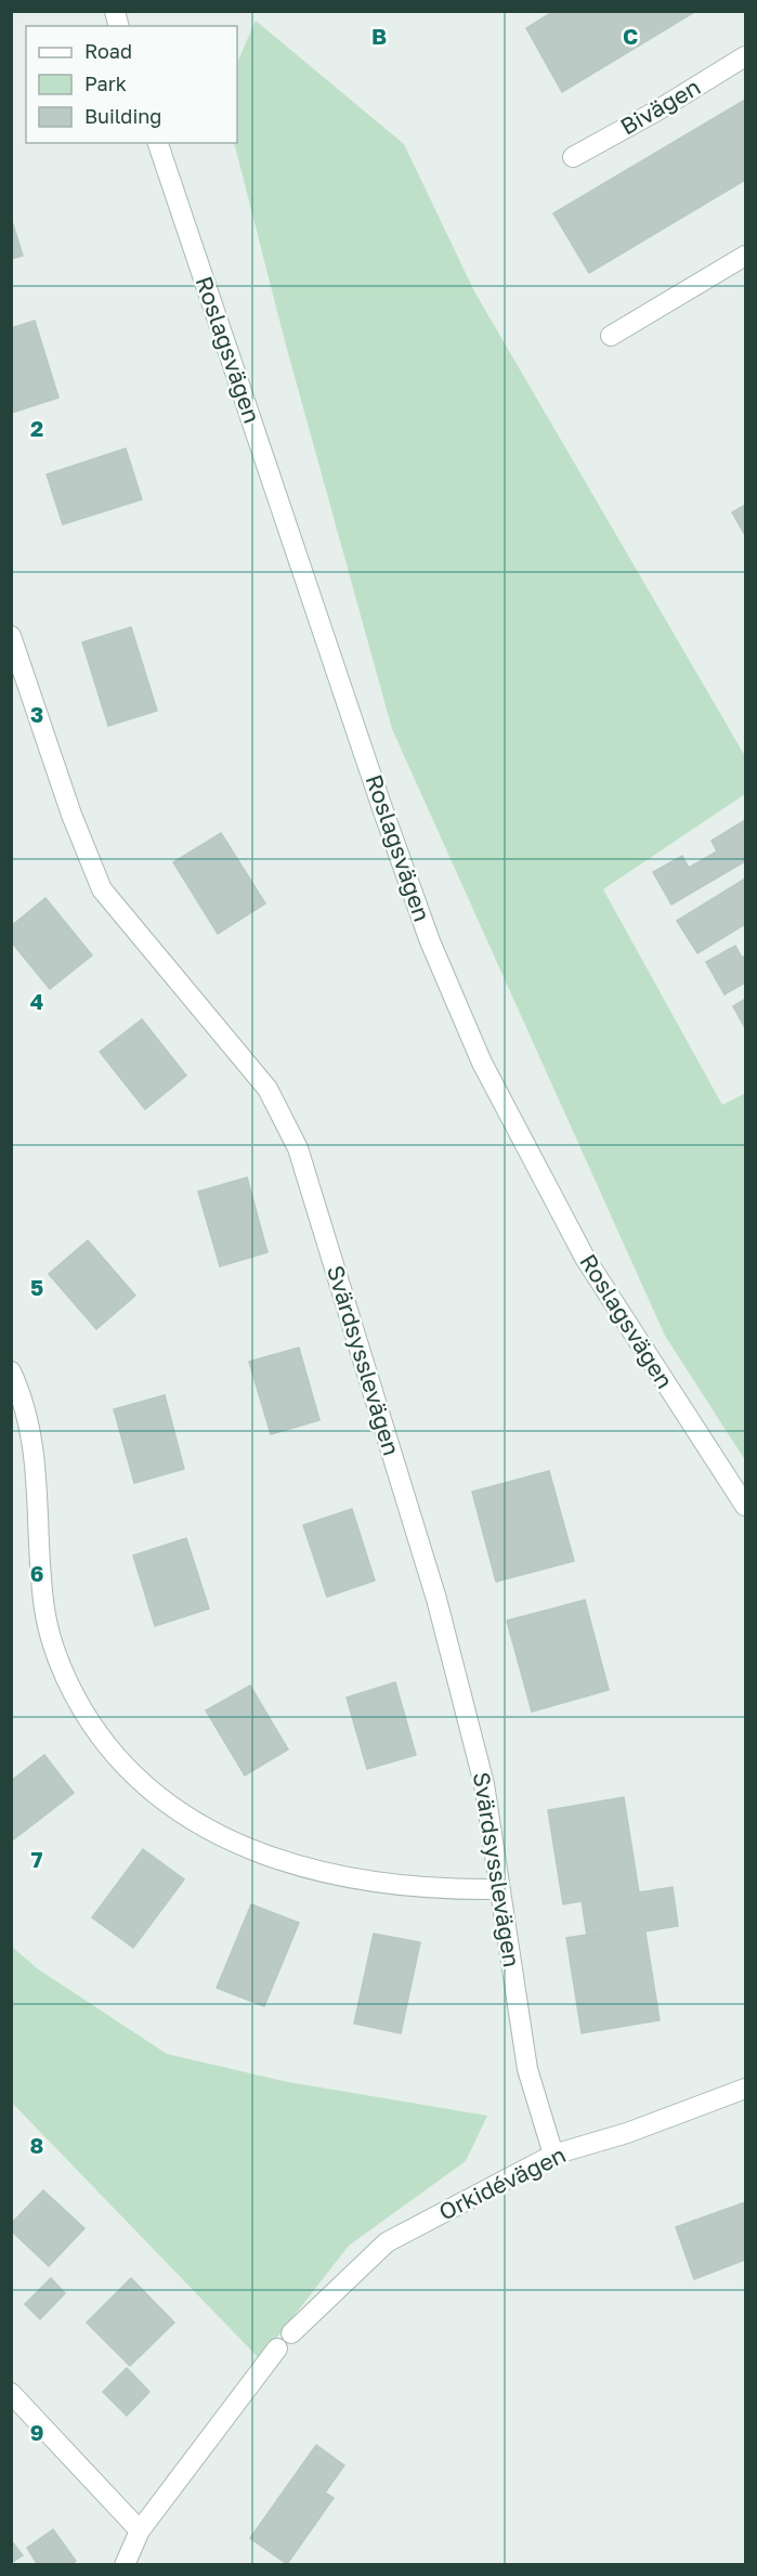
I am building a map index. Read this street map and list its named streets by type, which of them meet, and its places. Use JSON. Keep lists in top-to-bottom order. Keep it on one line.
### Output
{"streets":{"street":["Bivägen","Roslagsvägen","Svärdsysslevägen","Orkidévägen"]},"crossings":[["Svärdsysslevägen","Orkidévägen"]],"legend":["Road","Park","Building"],"grid":{"columns":["B","C"],"rows":["2","3","4","5","6","7","8","9"]}}
